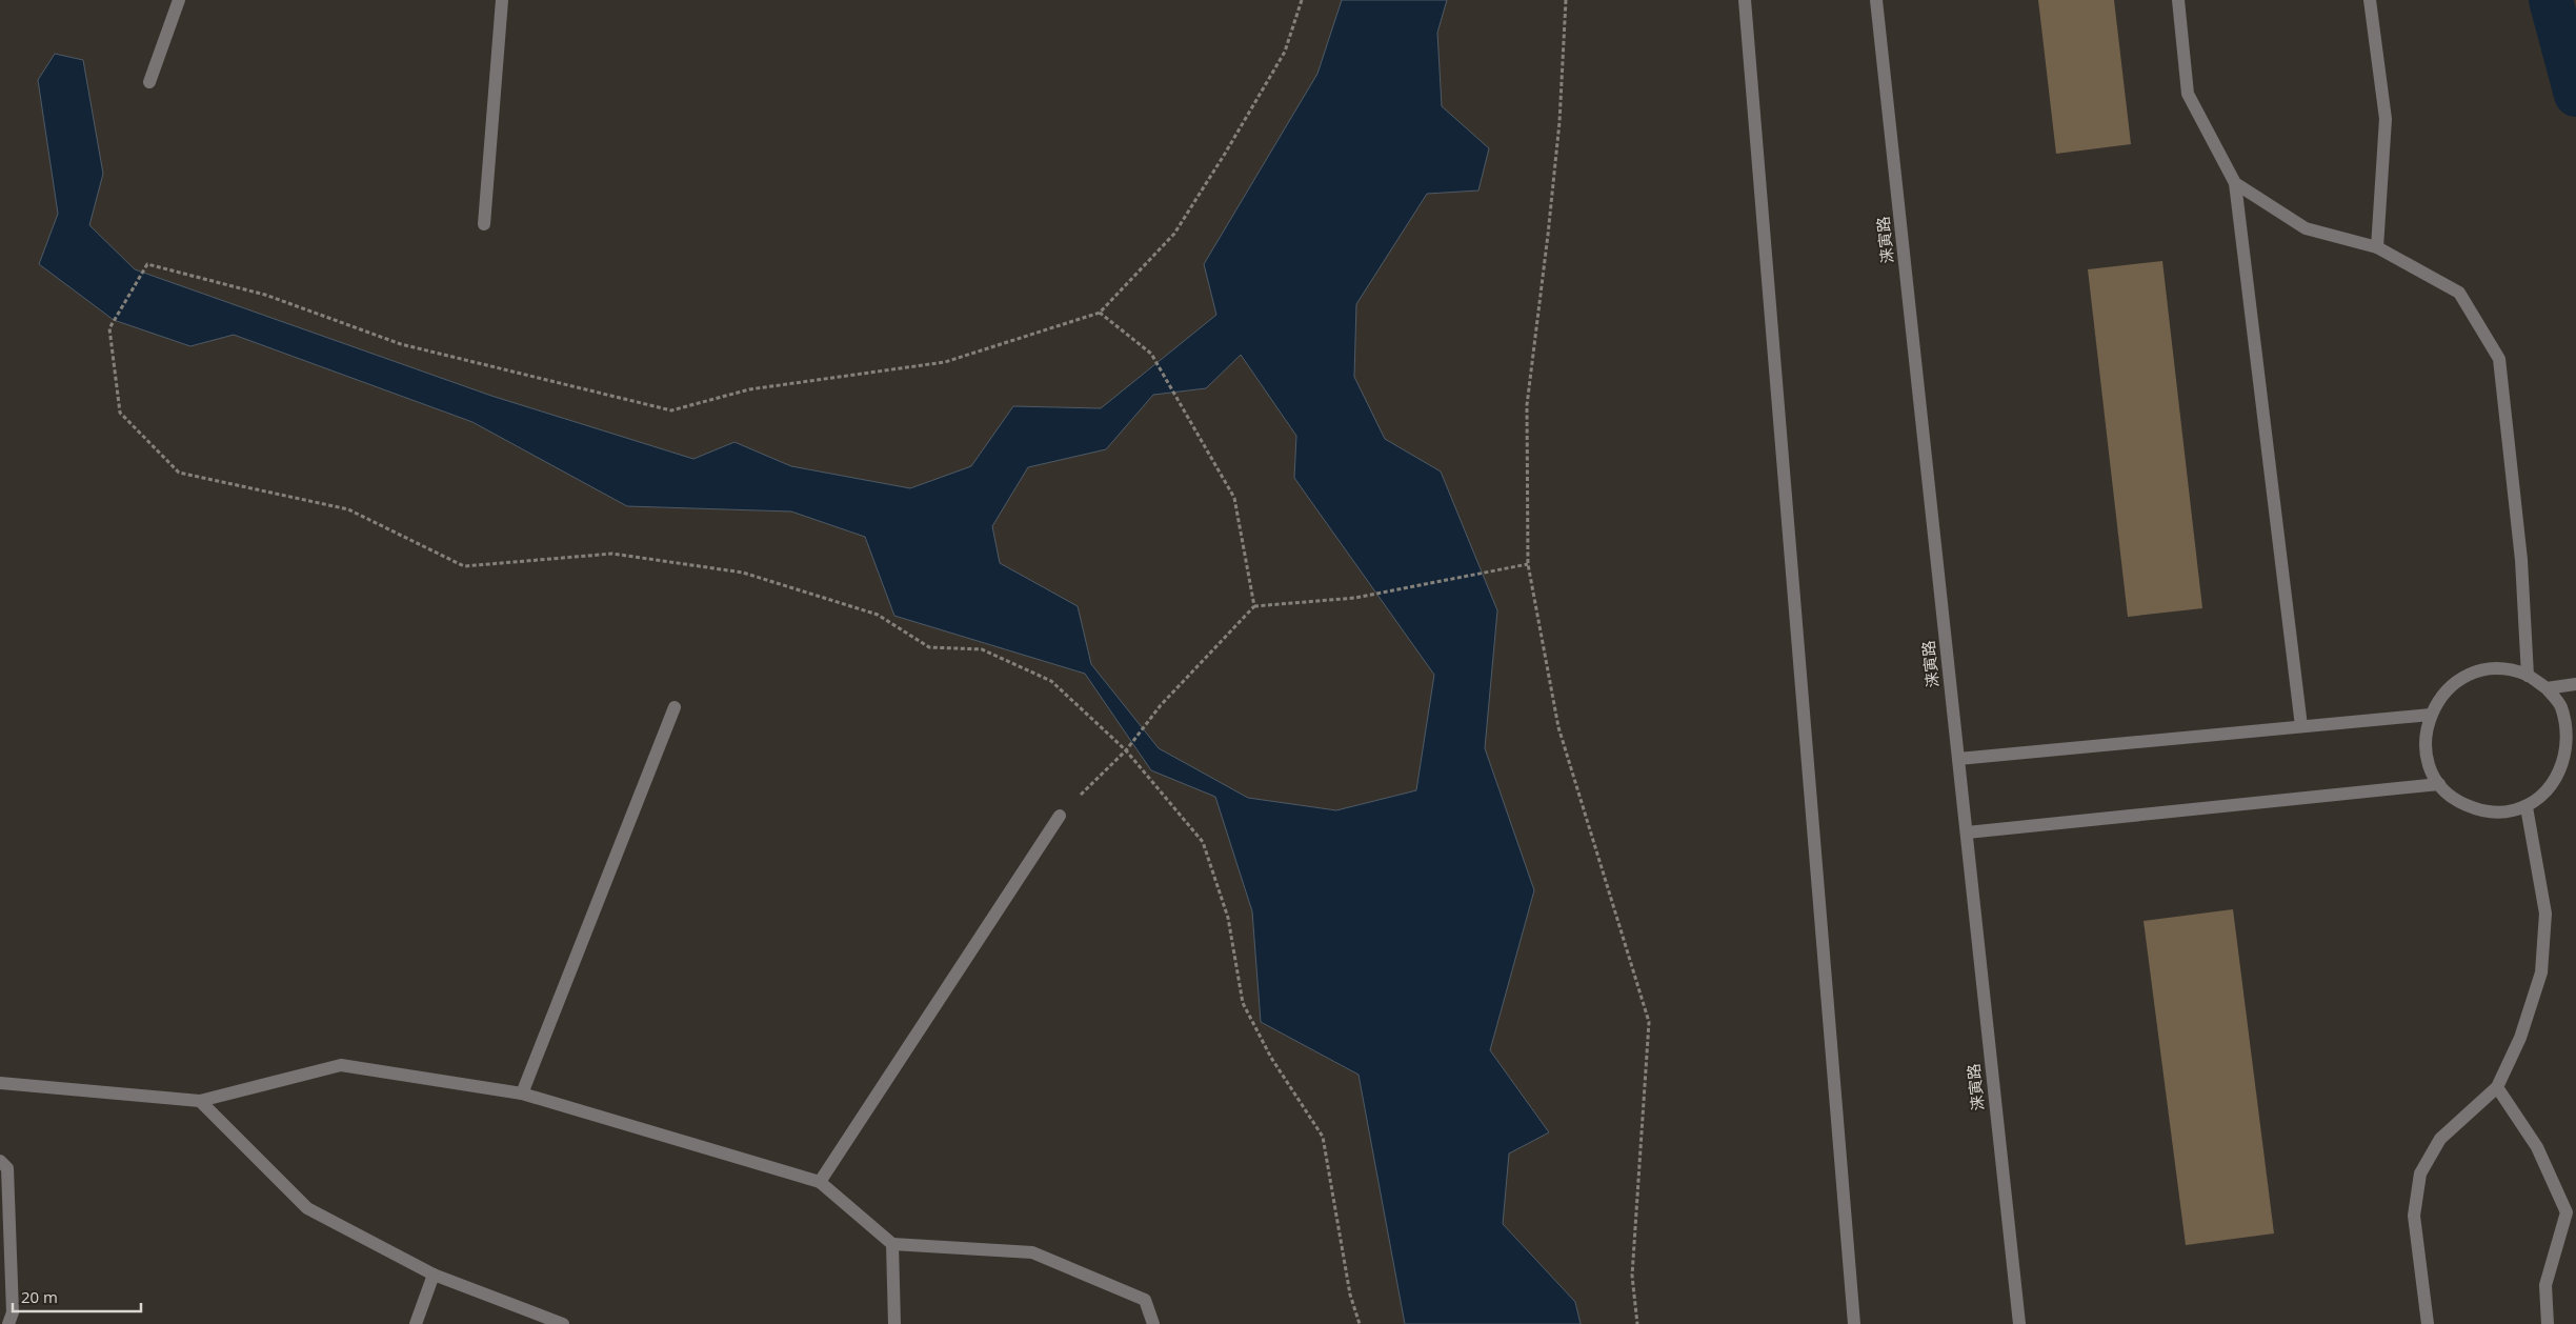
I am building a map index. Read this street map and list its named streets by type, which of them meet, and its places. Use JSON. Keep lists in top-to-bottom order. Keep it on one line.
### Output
{"streets":{"street":["涞寅路"]},"scale_bar":"20 m"}
